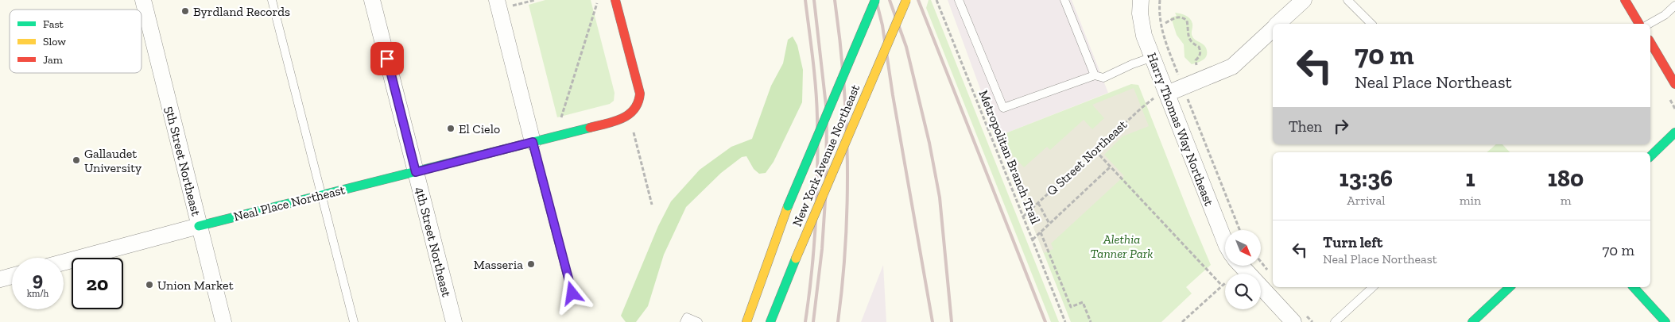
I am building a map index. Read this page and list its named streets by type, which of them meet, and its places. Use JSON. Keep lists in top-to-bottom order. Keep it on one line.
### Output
{"streets":{"main road":["New York Avenue Northeast","Neal Place Northeast"],"street":["Harry Thomas Way Northeast","5th Street Northeast","4th Street Northeast"],"path":["Metropolitan Branch Trail","Q Street Northeast"]},"crossings":[["Metropolitan Branch Trail","Q Street Northeast"],["5th Street Northeast","Neal Place Northeast"],["Neal Place Northeast","4th Street Northeast"]],"parks":["Alethia Tanner Park"],"places":["Byrdland Records","El Cielo","Gallaudet University","Masseria","Union Market"],"legend":["Fast","Slow","Jam"],"north":"bottom right","page":{"turn":["70 m","Neal Place Northeast"],"then":"Then","eta":["13:36","Arrival","1","min","180","m"],"list":[{"name":"Turn left","note":"Neal Place Northeast","value":"70 m"}],"speed":"9 km/h","limit":"20"}}
